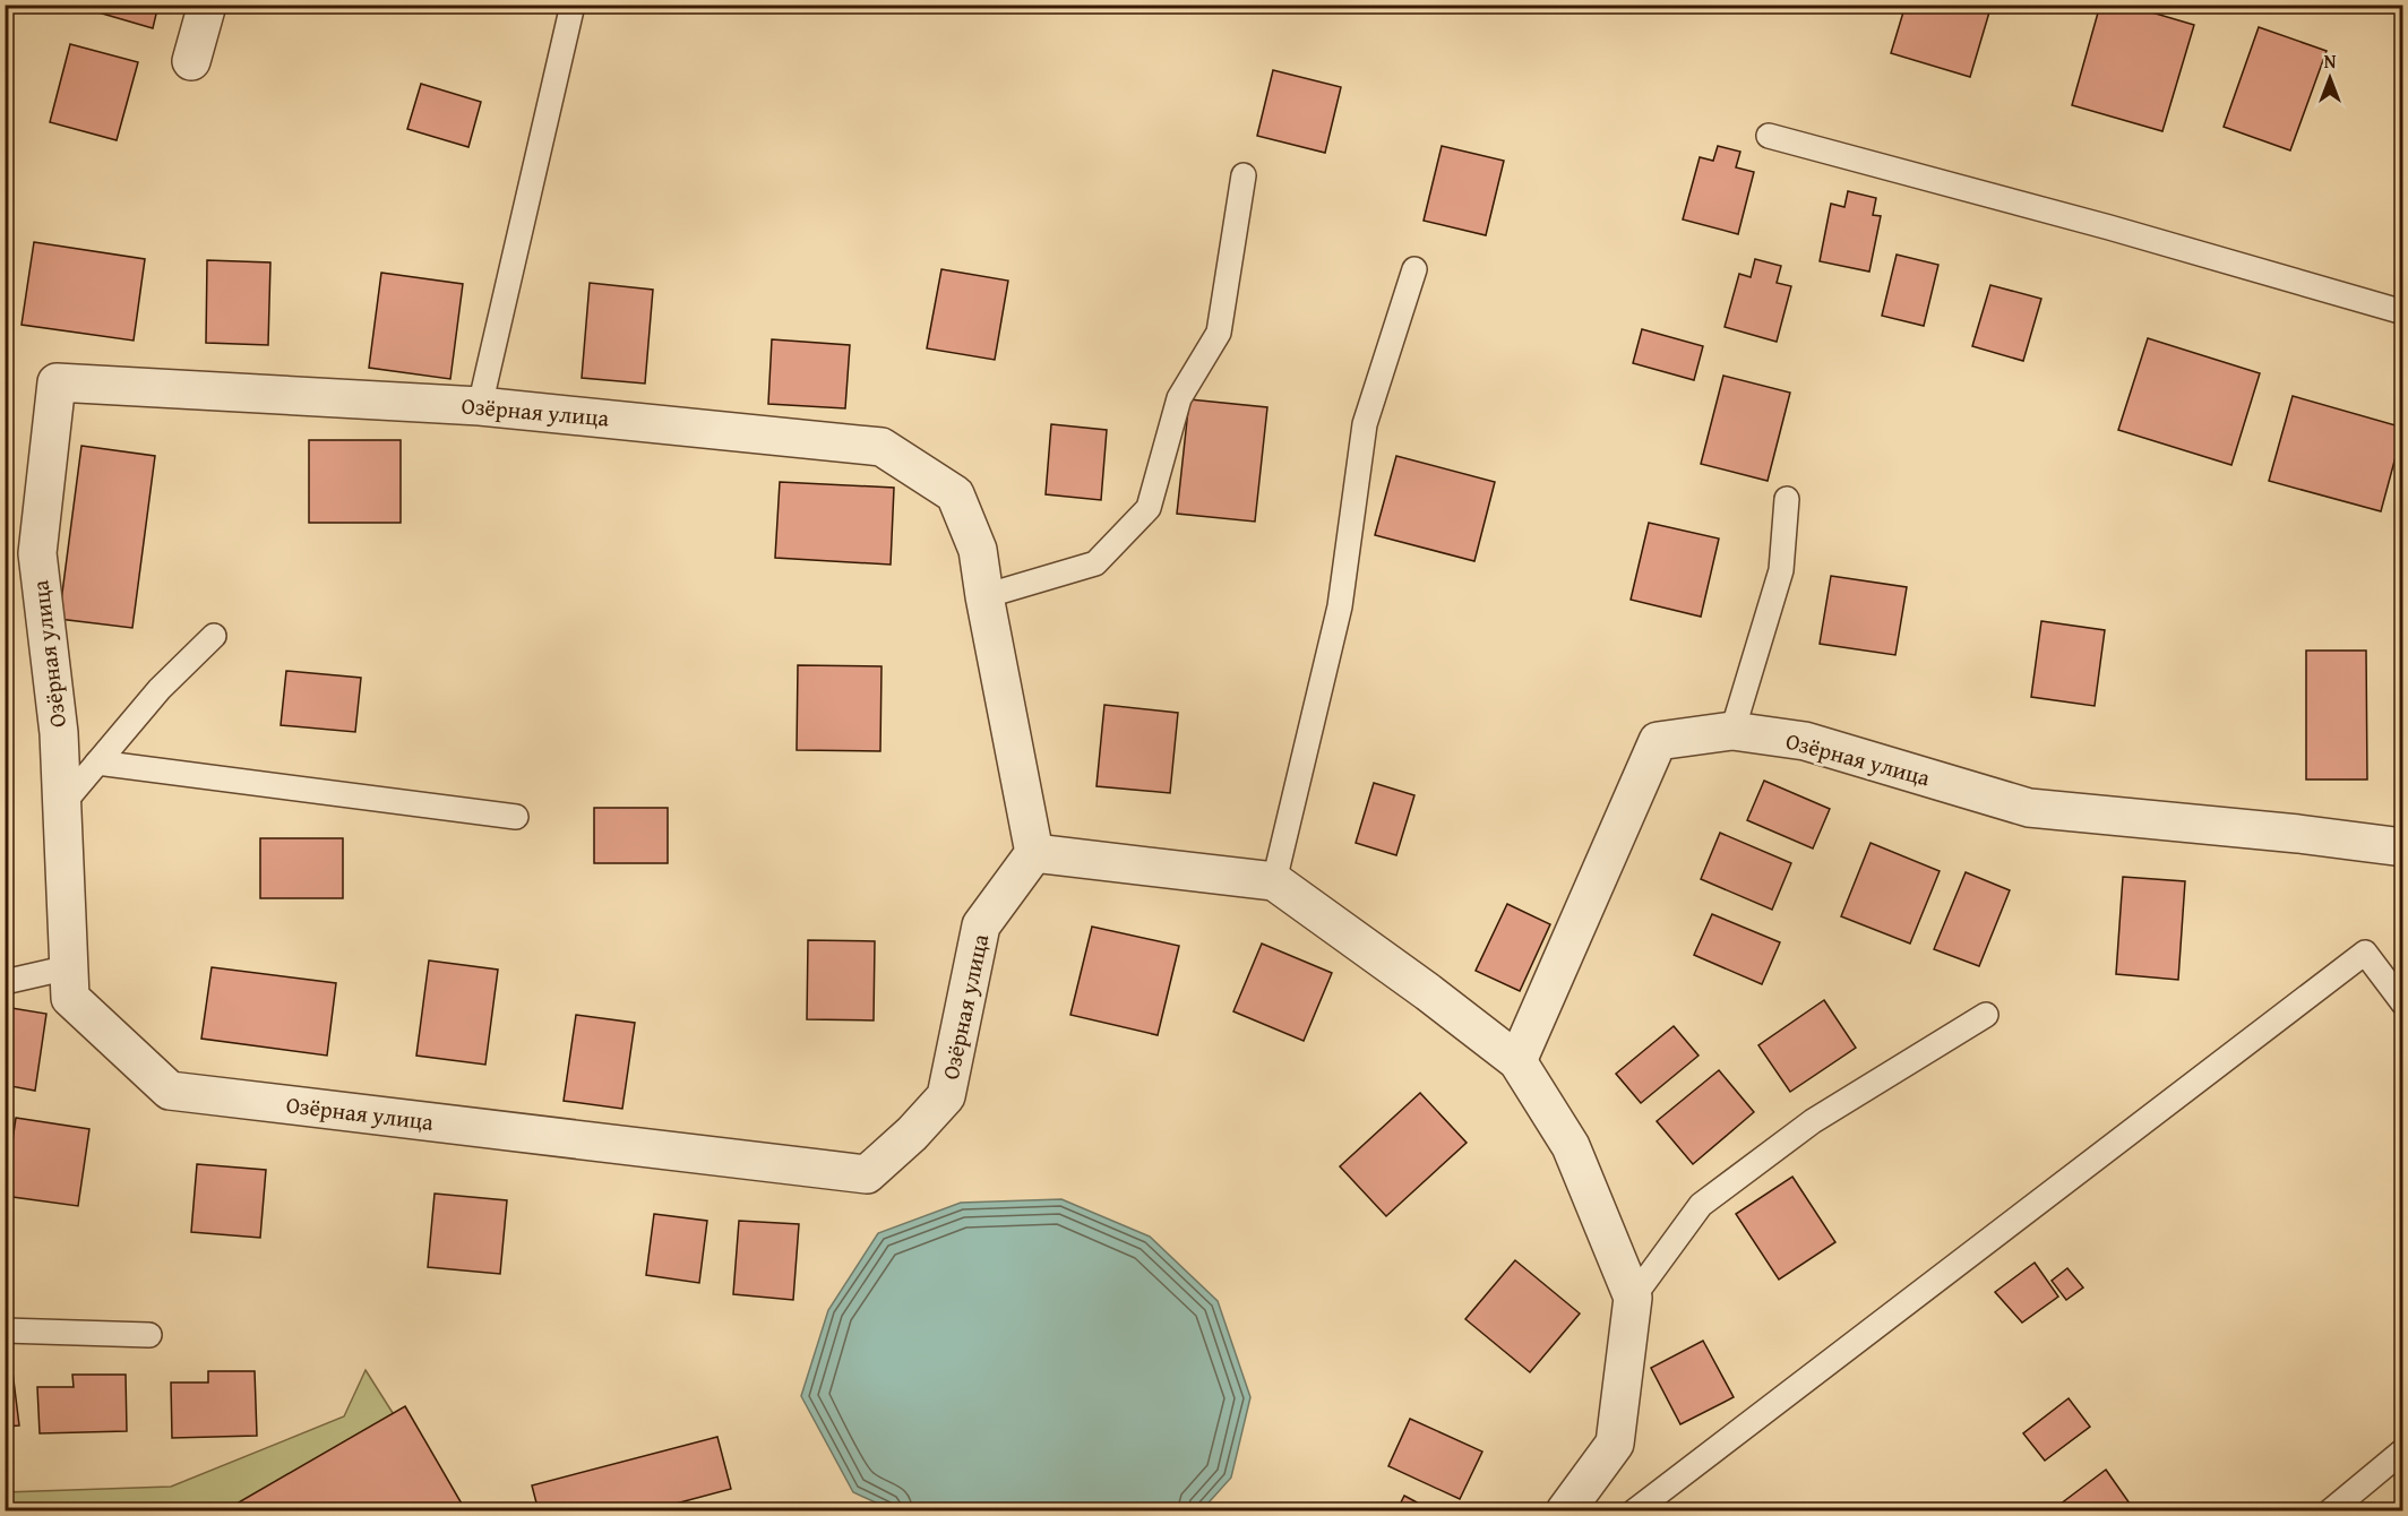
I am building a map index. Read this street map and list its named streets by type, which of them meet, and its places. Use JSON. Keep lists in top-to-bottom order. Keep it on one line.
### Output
{"streets":{"street":["Озёрная улица"]},"north":"top"}
